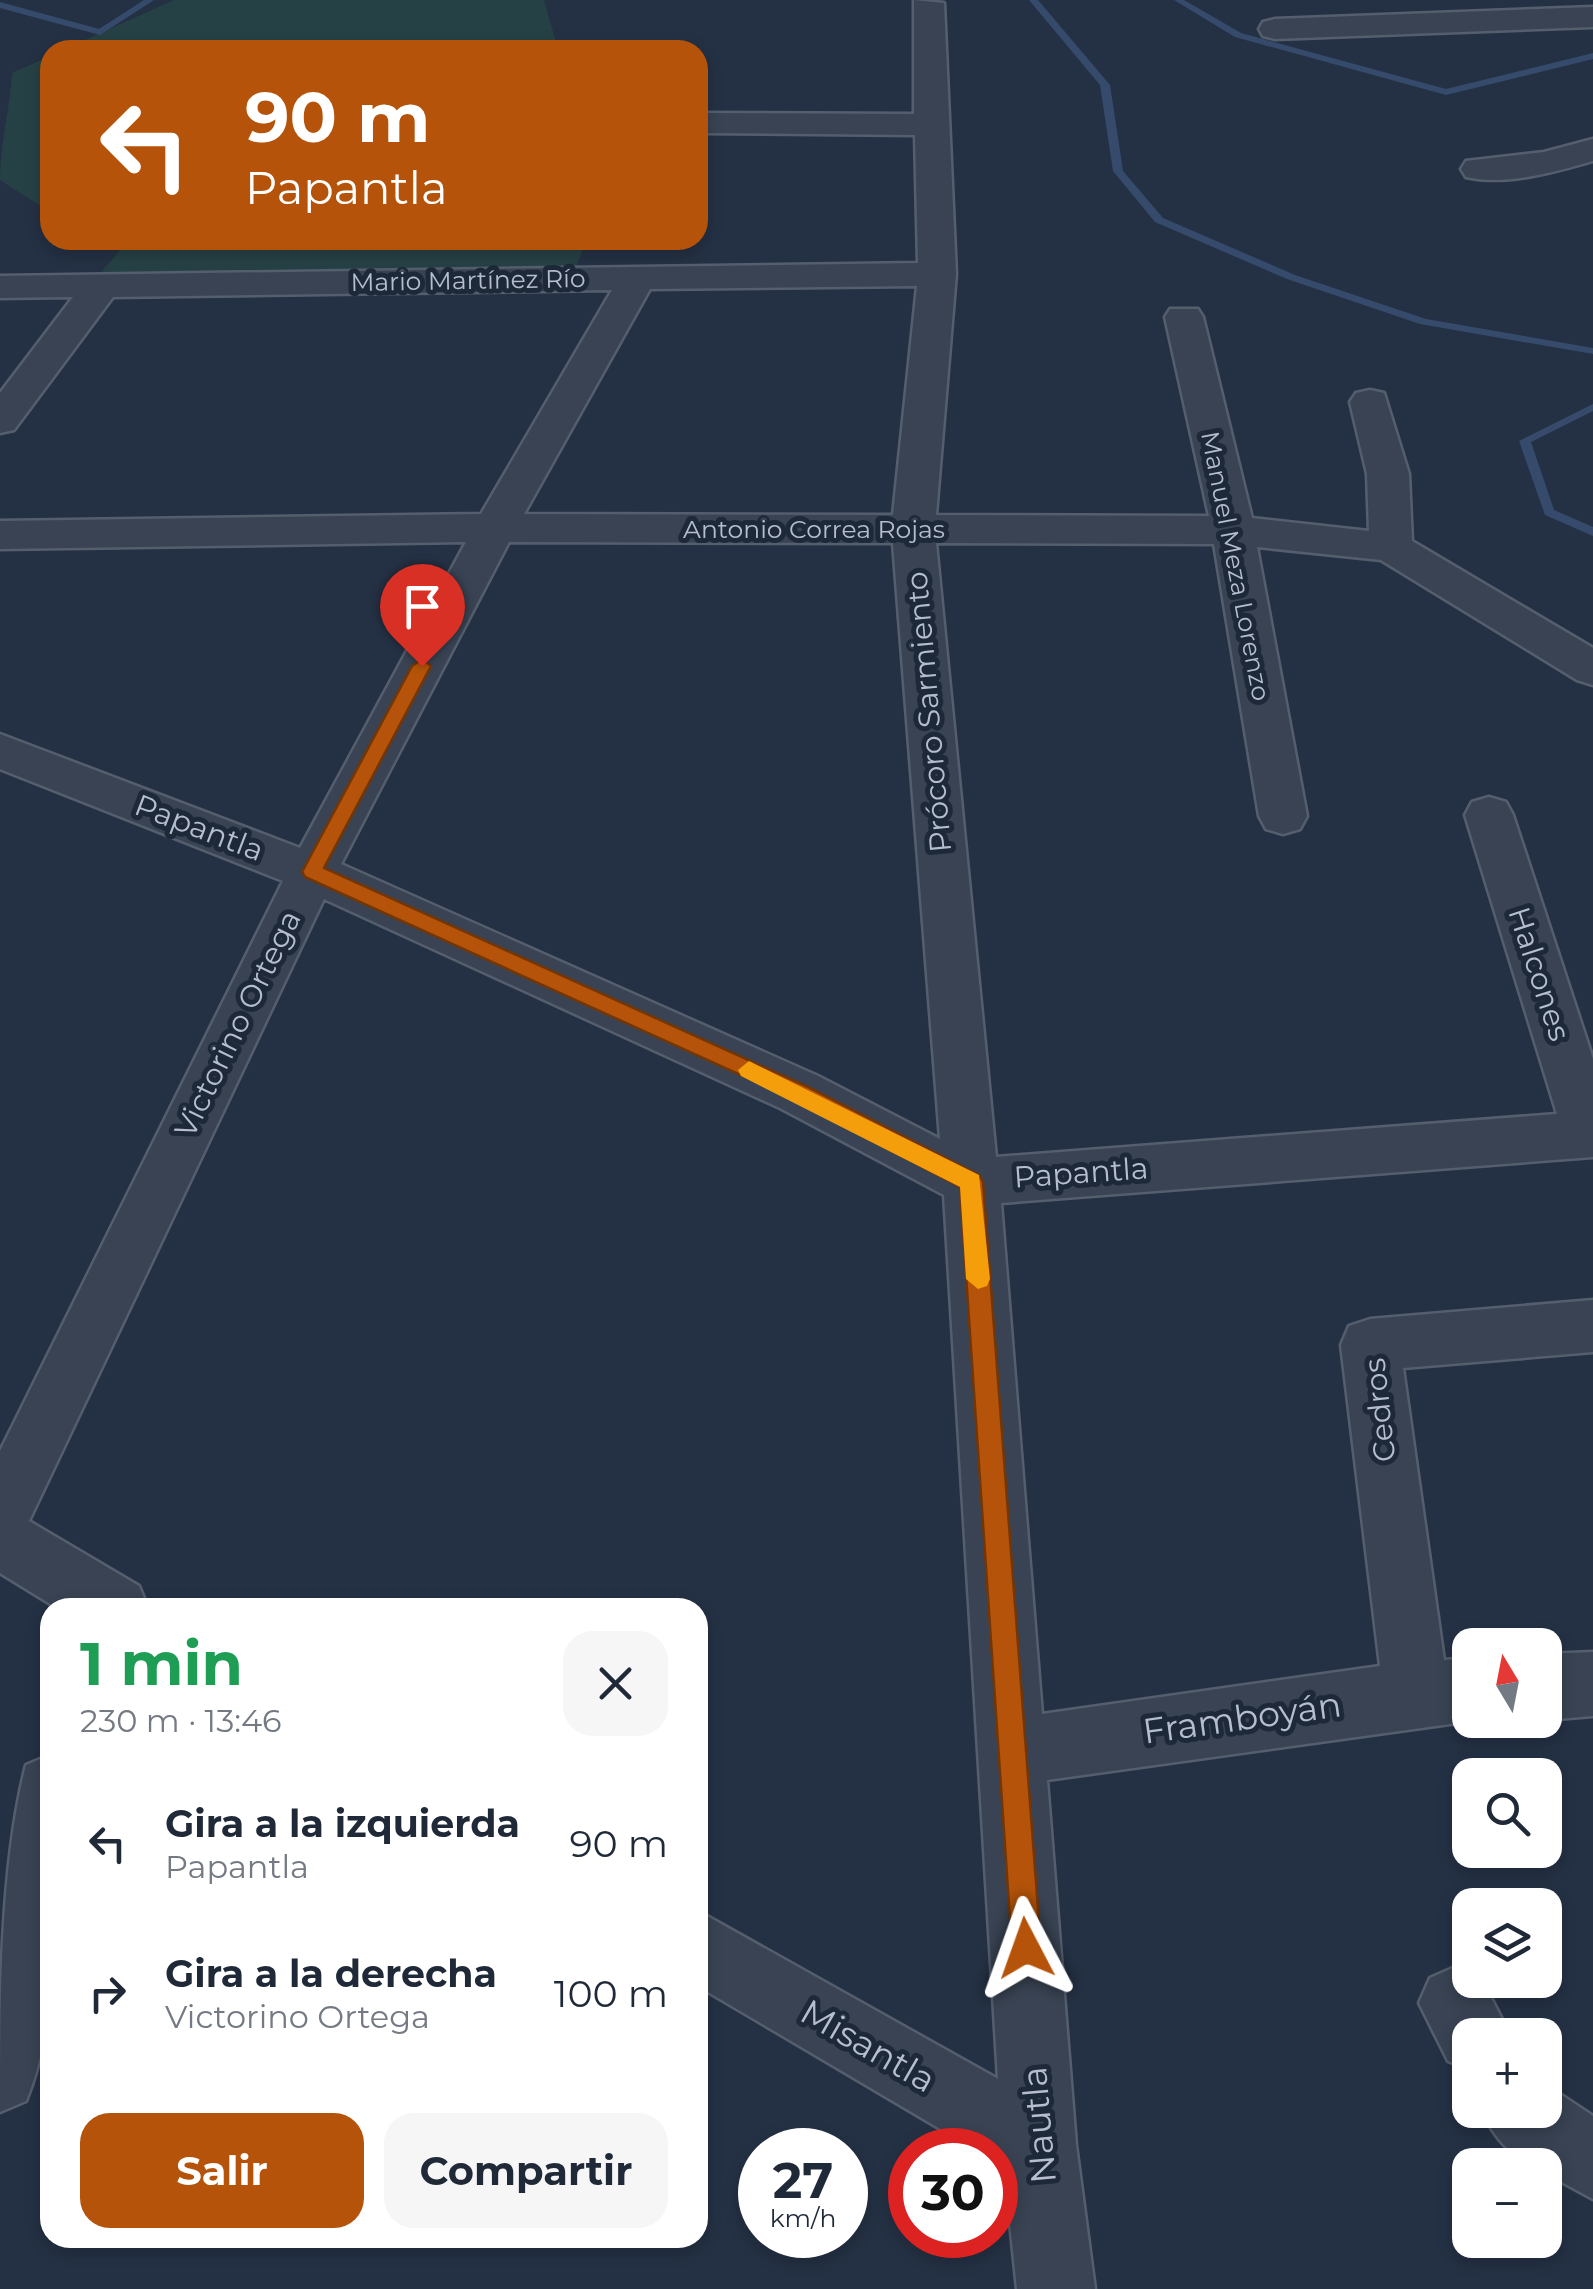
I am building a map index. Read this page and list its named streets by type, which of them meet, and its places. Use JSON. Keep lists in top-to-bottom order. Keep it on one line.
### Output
{"streets":{"street":["Mario Martínez Río","Antonio Correa Rojas","Manuel Meza Lorenzo","Prócoro Sarmiento","Papantla","Halcones","Victorino Ortega","Cedros","Framboyán","Misantla","Nautla"]},"crossings":[["Mario Martínez Río","Prócoro Sarmiento"],["Mario Martínez Río","Victorino Ortega"],["Antonio Correa Rojas","Manuel Meza Lorenzo"],["Antonio Correa Rojas","Prócoro Sarmiento"],["Antonio Correa Rojas","Victorino Ortega"],["Prócoro Sarmiento","Papantla"],["Prócoro Sarmiento","Nautla"],["Papantla","Halcones"],["Papantla","Victorino Ortega"],["Papantla","Nautla"],["Cedros","Framboyán"],["Framboyán","Nautla"],["Misantla","Nautla"]],"north":"top","page":{"turn":["90 m","Papantla"],"heading":["1 min","230 m · 13:46"],"map_buttons":["+","−"],"list":[{"name":"Gira a la izquierda","note":"Papantla","value":"90 m"},{"name":"Gira a la derecha","note":"Victorino Ortega","value":"100 m"}],"buttons":["Salir","Compartir"],"speed":"27 km/h","limit":"30"}}
